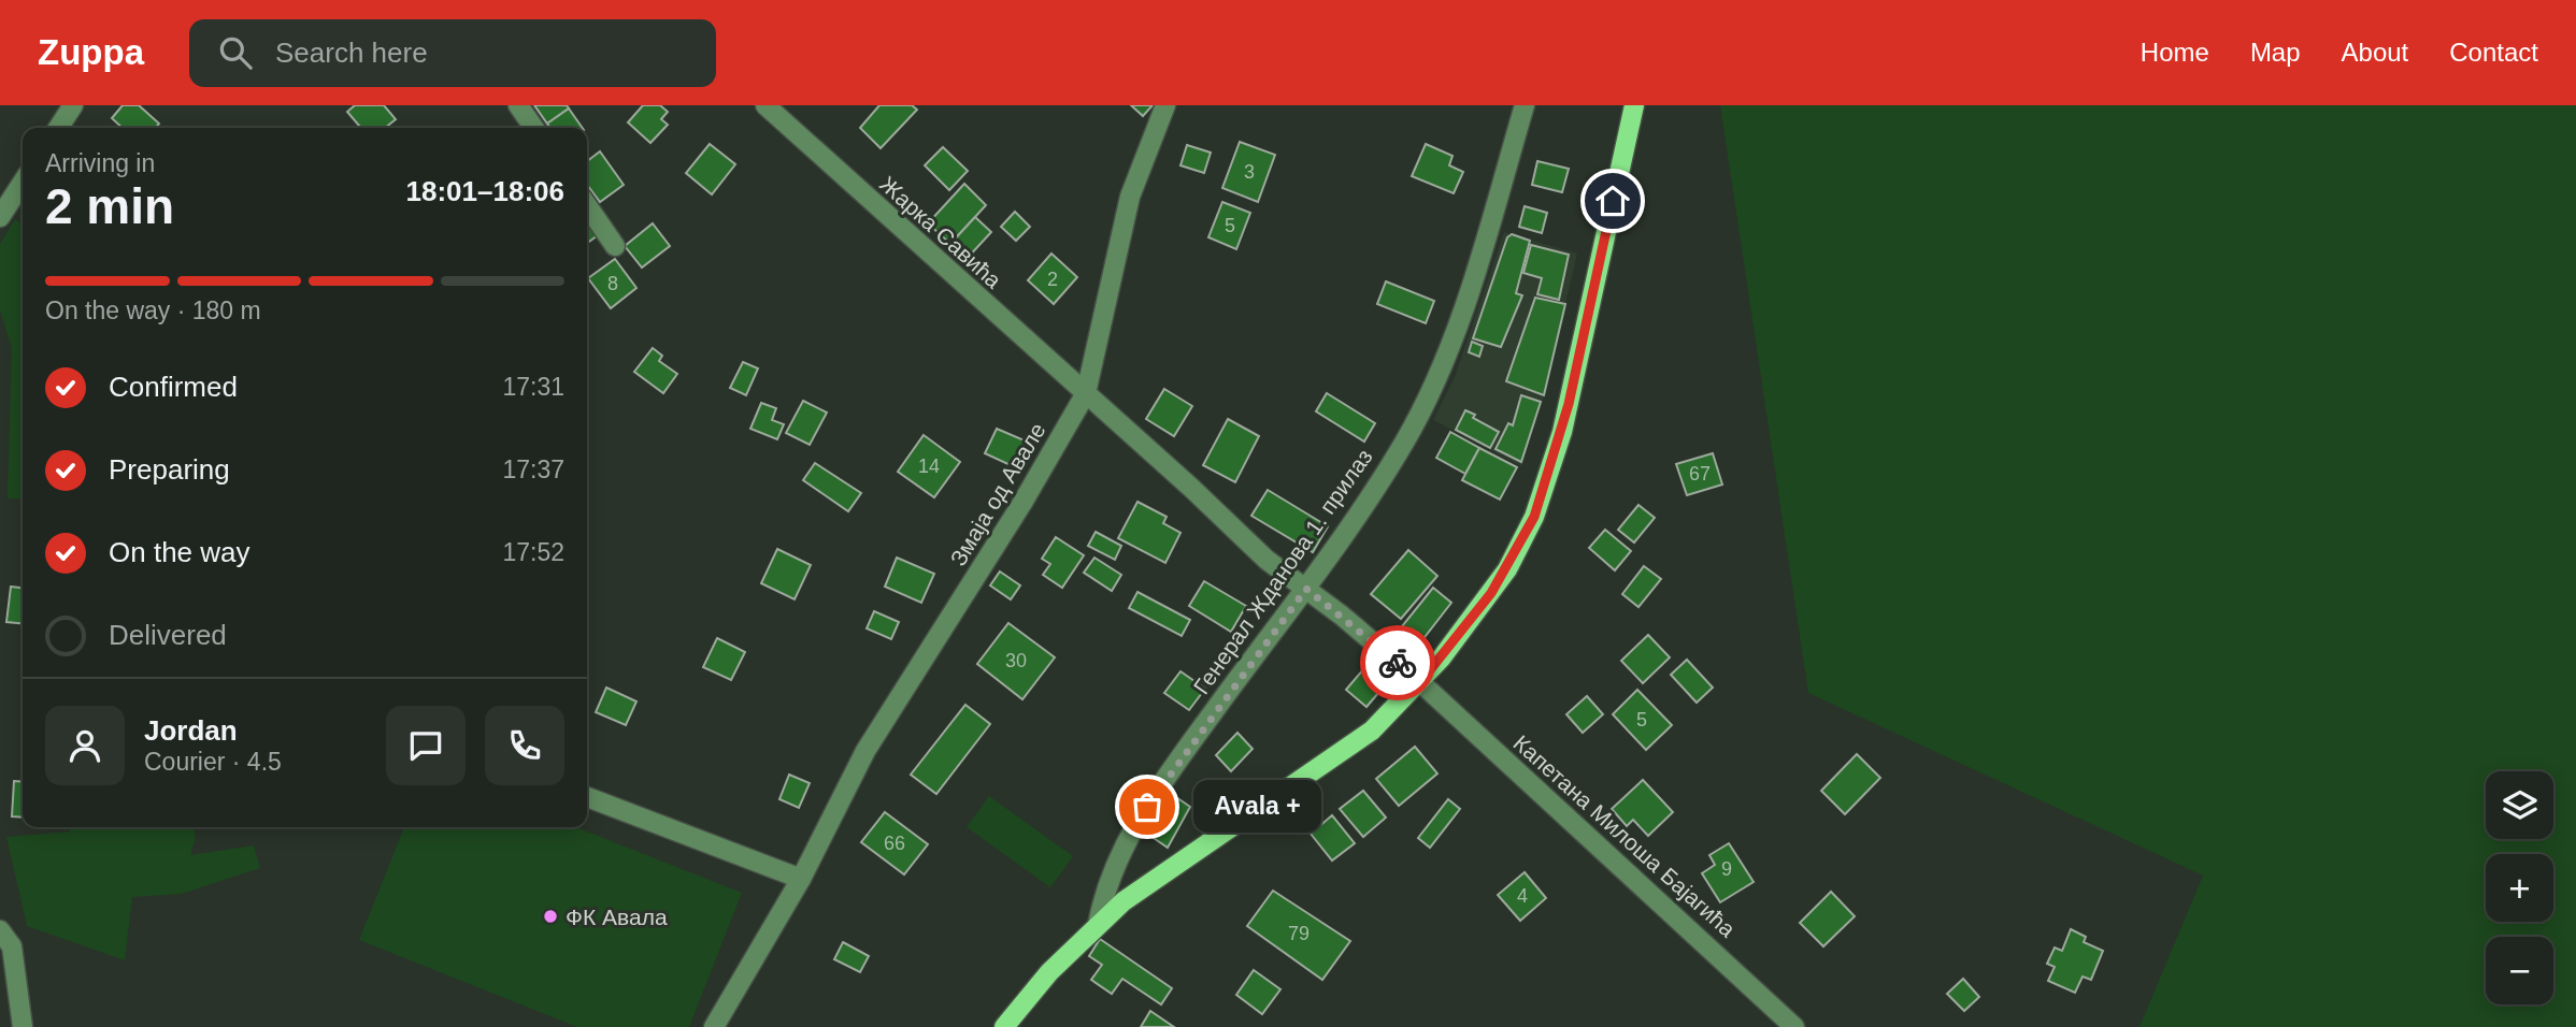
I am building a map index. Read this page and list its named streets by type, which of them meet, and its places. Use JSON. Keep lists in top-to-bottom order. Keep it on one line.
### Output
{"streets":{"street":["Жарка Савића","Змаја од Авале","Генерал Жданова 1. прилаз","Капетана Милоша Бајагића"]},"crossings":[["Жарка Савића","Змаја од Авале"],["Жарка Савића","Генерал Жданова 1. прилаз"],["Жарка Савића","Капетана Милоша Бајагића"],["Генерал Жданова 1. прилаз","Капетана Милоша Бајагића"]],"places":["Avala +","ФК Авала"],"house_numbers":["3","5","2","8","14","67","30","5","66","9","4","79"],"page":{"header":"Zuppa","search":"Search here","nav":["Home","Map","About","Contact"],"heading":["2 min","Arriving in","18:01–18:06"],"panel":["Jordan","Courier · 4.5"],"bar":"On the way · 180 m","list":[["Confirmed","17:31"],["Preparing","17:37"],["On the way","17:52"],"Delivered"],"map_buttons":["+","−"],"bubble":"Avala +"}}
